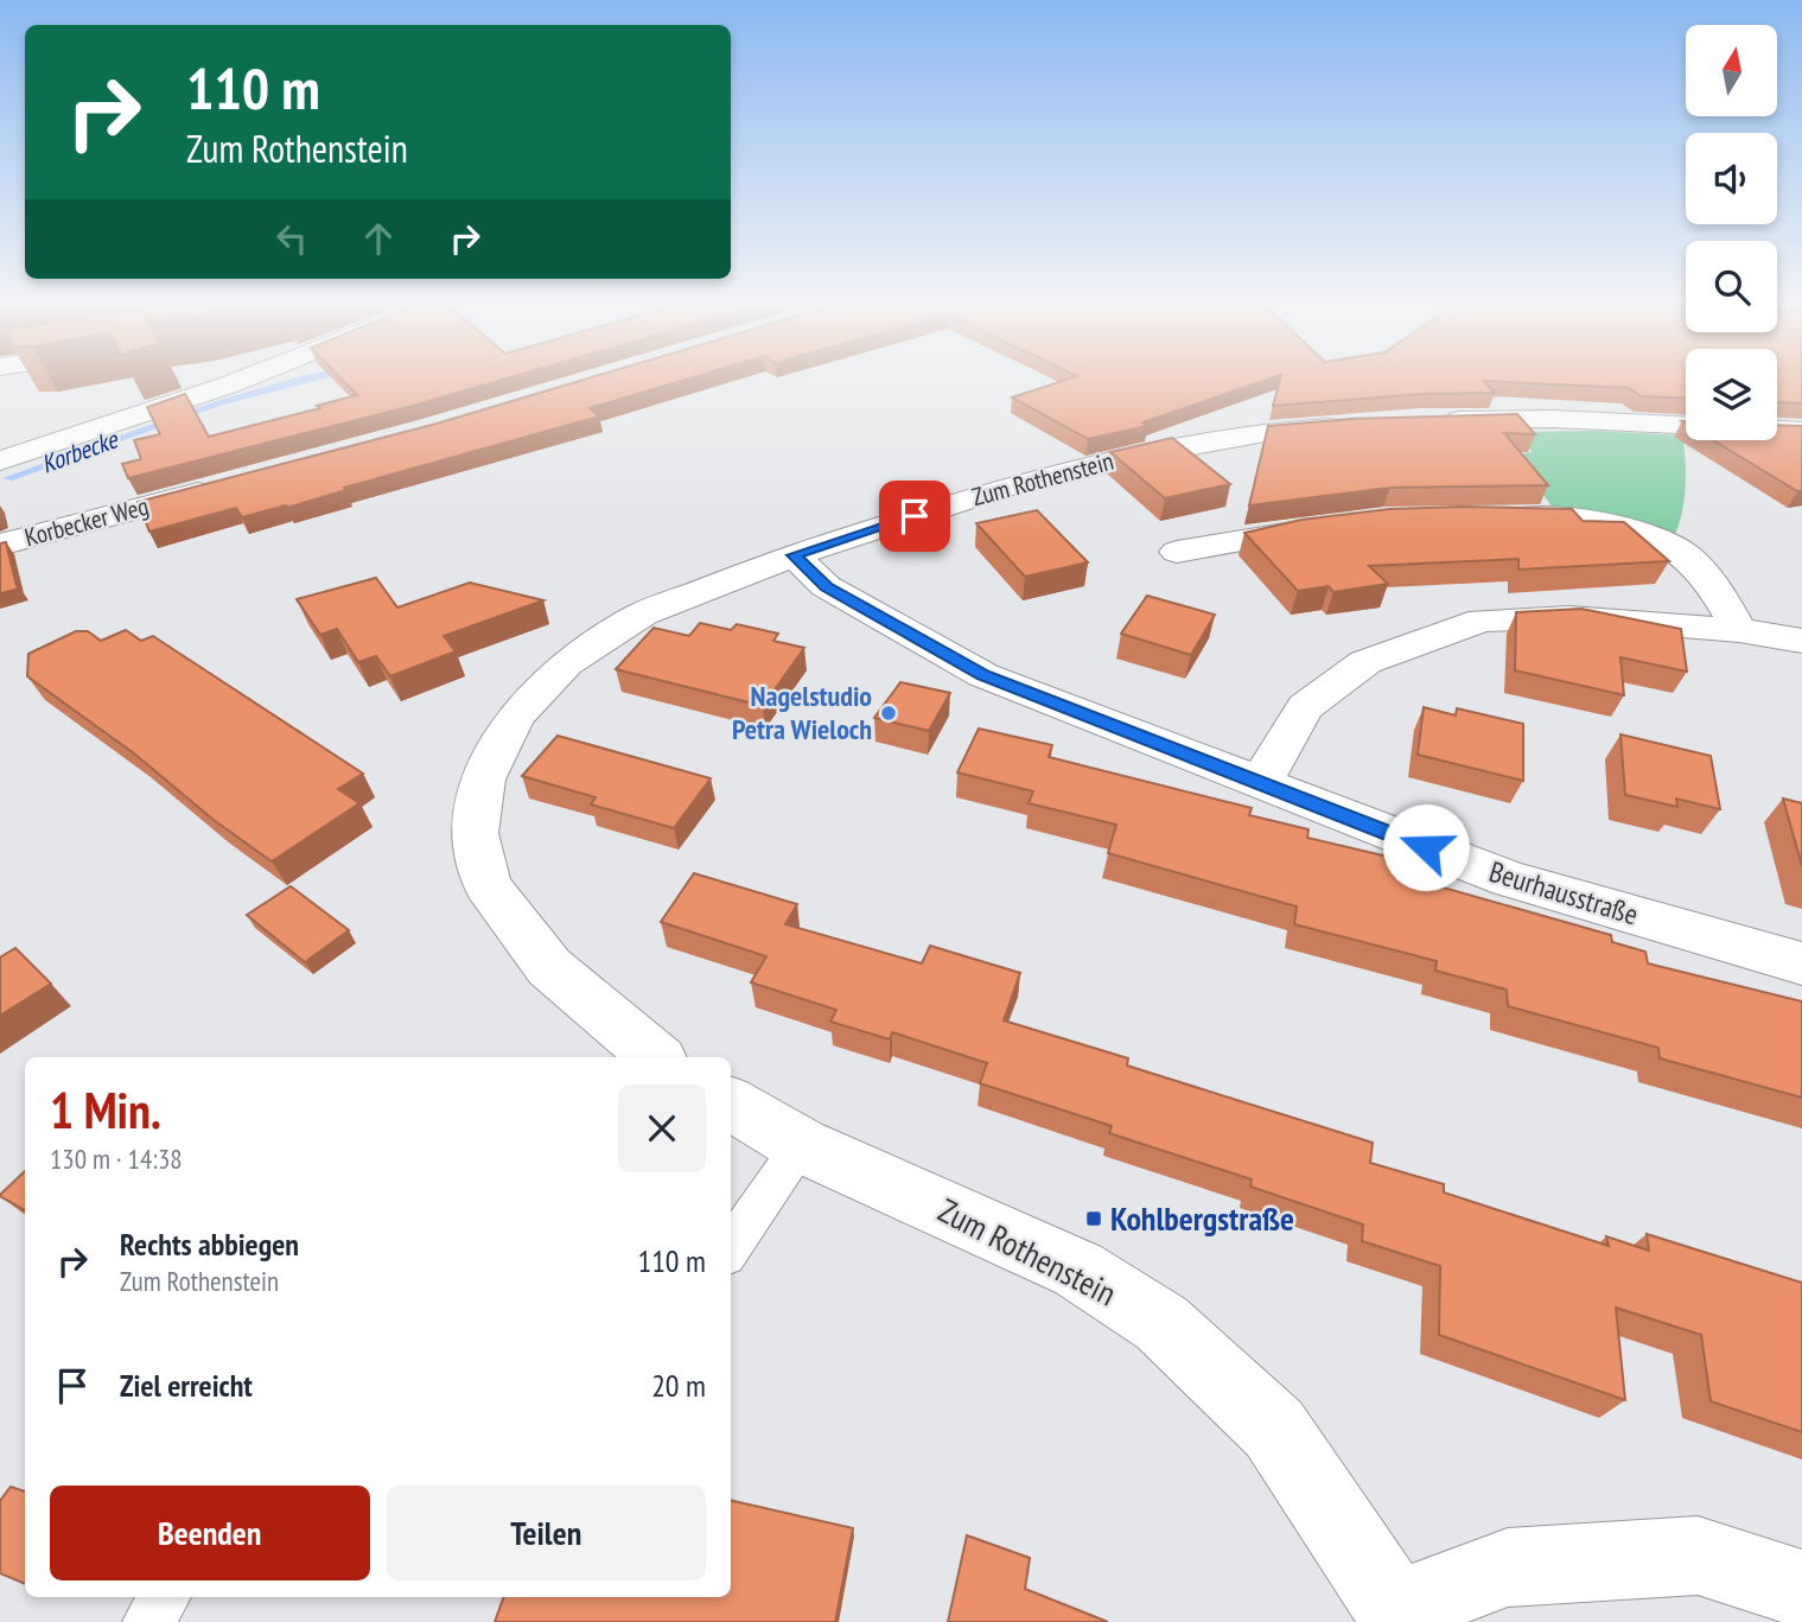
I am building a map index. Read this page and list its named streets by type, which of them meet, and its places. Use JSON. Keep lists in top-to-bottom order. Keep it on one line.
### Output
{"streets":{"street":["Zum Rothenstein","Korbecker Weg","Beurhausstraße"]},"crossings":[["Zum Rothenstein","Beurhausstraße"]],"water":["Korbecke"],"places":{"other":["Nagelstudio Petra Wieloch"],"transit":["Kohlbergstraße"]},"north":"top","page":{"turn":["110 m","Zum Rothenstein"],"heading":["1 Min.","130 m · 14:38"],"list":[{"name":"Rechts abbiegen","note":"Zum Rothenstein","value":"110 m"},{"name":"Ziel erreicht","value":"20 m"}],"buttons":["Beenden","Teilen"]}}
